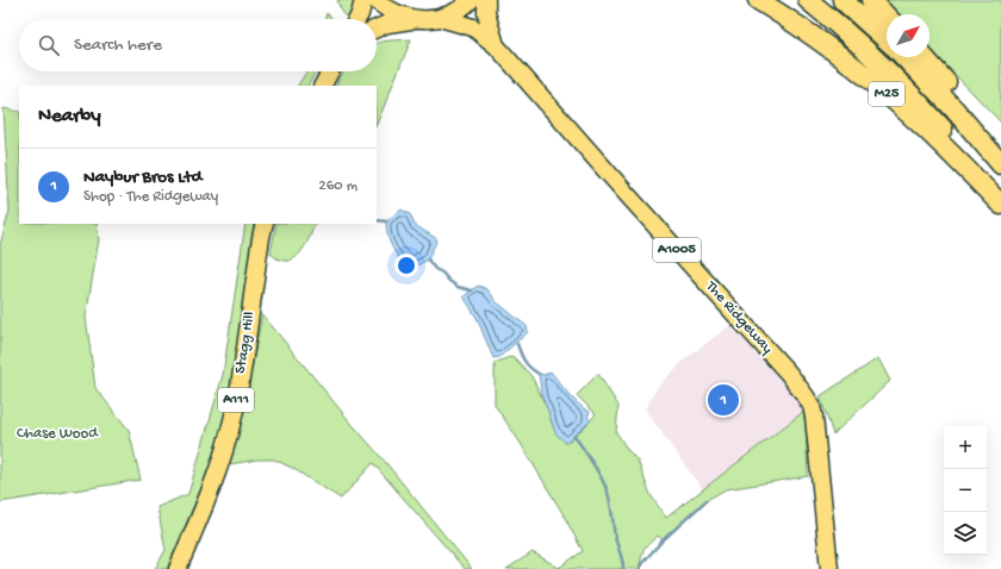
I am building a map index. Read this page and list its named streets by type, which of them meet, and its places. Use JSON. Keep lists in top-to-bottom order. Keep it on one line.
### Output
{"streets":{"highway":["M25"],"main road":["A1005","The Ridgeway","Stagg Hill","A111"]},"parks":["Chase Wood"],"north":"top right","page":{"search":"Search here","heading":"Nearby","list":[{"mark":"1","name":"Naybur Bros Ltd","note":"Shop · The Ridgeway","value":"260 m"}],"pins":"1","map_buttons":["+","−"]}}
